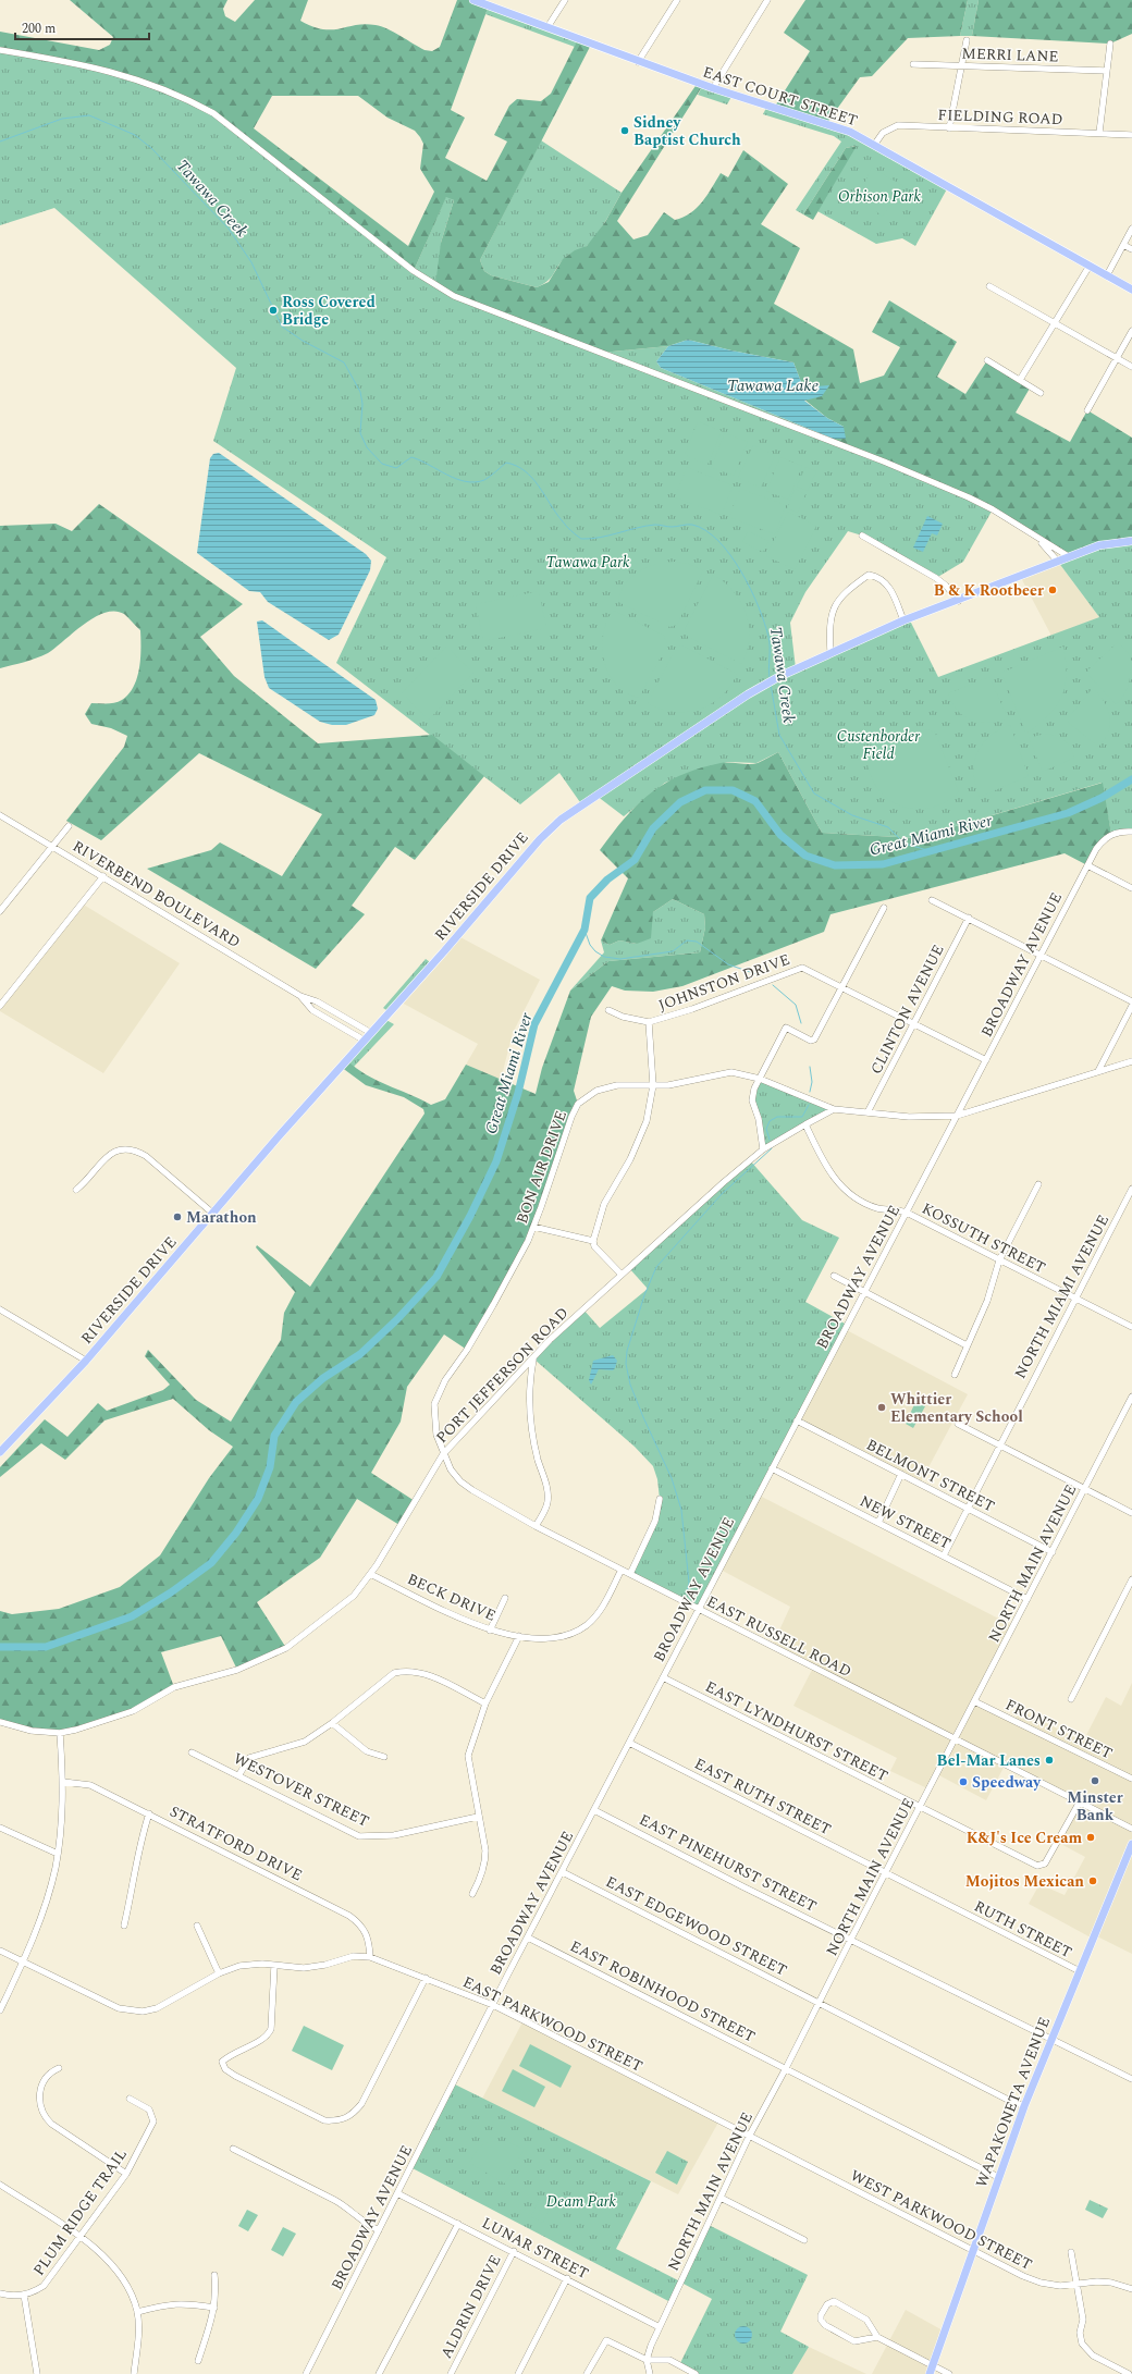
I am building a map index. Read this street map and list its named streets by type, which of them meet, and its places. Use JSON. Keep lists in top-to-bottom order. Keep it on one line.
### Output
{"streets":{"main road":["EAST COURT STREET","RIVERSIDE DRIVE","WAPAKONETA AVENUE"],"street":["MERRI LANE","FIELDING ROAD","RIVERBEND BOULEVARD","BROADWAY AVENUE","JOHNSTON DRIVE","CLINTON AVENUE","BON AIR DRIVE","KOSSUTH STREET","NORTH MIAMI AVENUE","PORT JEFFERSON ROAD","BELMONT STREET","NEW STREET","NORTH MAIN AVENUE","BECK DRIVE","EAST RUSSELL ROAD","FRONT STREET","EAST LYNDHURST STREET","WESTOVER STREET","EAST RUTH STREET","STRATFORD DRIVE","EAST PINEHURST STREET","EAST EDGEWOOD STREET","RUTH STREET","EAST ROBINHOOD STREET","EAST PARKWOOD STREET","PLUM RIDGE TRAIL","WEST PARKWOOD STREET","LUNAR STREET","ALDRIN DRIVE"]},"crossings":[["EAST COURT STREET","FIELDING ROAD"],["BROADWAY AVENUE","JOHNSTON DRIVE"],["BROADWAY AVENUE","KOSSUTH STREET"],["BROADWAY AVENUE","BELMONT STREET"],["BROADWAY AVENUE","NEW STREET"],["BROADWAY AVENUE","EAST RUSSELL ROAD"],["BROADWAY AVENUE","EAST LYNDHURST STREET"],["BROADWAY AVENUE","EAST RUTH STREET"],["BROADWAY AVENUE","EAST PINEHURST STREET"],["BROADWAY AVENUE","EAST EDGEWOOD STREET"],["BROADWAY AVENUE","EAST ROBINHOOD STREET"],["BROADWAY AVENUE","EAST PARKWOOD STREET"],["BROADWAY AVENUE","LUNAR STREET"],["JOHNSTON DRIVE","CLINTON AVENUE"],["BON AIR DRIVE","PORT JEFFERSON ROAD"],["BON AIR DRIVE","EAST RUSSELL ROAD"],["KOSSUTH STREET","NORTH MIAMI AVENUE"],["KOSSUTH STREET","PORT JEFFERSON ROAD"],["NORTH MIAMI AVENUE","BELMONT STREET"],["NORTH MIAMI AVENUE","NEW STREET"],["PORT JEFFERSON ROAD","BECK DRIVE"],["PORT JEFFERSON ROAD","EAST RUSSELL ROAD"],["BELMONT STREET","NORTH MAIN AVENUE"],["NEW STREET","NORTH MAIN AVENUE"],["NORTH MAIN AVENUE","EAST RUSSELL ROAD"],["NORTH MAIN AVENUE","FRONT STREET"],["NORTH MAIN AVENUE","EAST LYNDHURST STREET"],["NORTH MAIN AVENUE","EAST RUTH STREET"],["NORTH MAIN AVENUE","EAST PINEHURST STREET"],["NORTH MAIN AVENUE","EAST EDGEWOOD STREET"],["NORTH MAIN AVENUE","RUTH STREET"],["NORTH MAIN AVENUE","EAST ROBINHOOD STREET"],["NORTH MAIN AVENUE","EAST PARKWOOD STREET"],["NORTH MAIN AVENUE","WEST PARKWOOD STREET"],["NORTH MAIN AVENUE","LUNAR STREET"],["BECK DRIVE","EAST RUSSELL ROAD"],["EAST RUSSELL ROAD","EAST LYNDHURST STREET"],["EAST RUTH STREET","RUTH STREET"],["STRATFORD DRIVE","EAST PARKWOOD STREET"],["EAST PINEHURST STREET","WAPAKONETA AVENUE"],["EAST EDGEWOOD STREET","WAPAKONETA AVENUE"],["RUTH STREET","WAPAKONETA AVENUE"],["EAST ROBINHOOD STREET","WAPAKONETA AVENUE"],["EAST PARKWOOD STREET","WEST PARKWOOD STREET"],["WAPAKONETA AVENUE","WEST PARKWOOD STREET"],["LUNAR STREET","ALDRIN DRIVE"]],"water":["Tawawa Creek","Tawawa Lake","Great Miami River"],"parks":["Orbison Park","Tawawa Park","Custenborder Field","Deam Park"],"places":["Sidney Baptist Church","Ross Covered Bridge","B & K Rootbeer","Marathon","Whittier Elementary School","Bel-Mar Lanes","Minster Bank","Speedway","K&J's Ice Cream","Mojitos Mexican"],"scale_bar":"200 m"}
